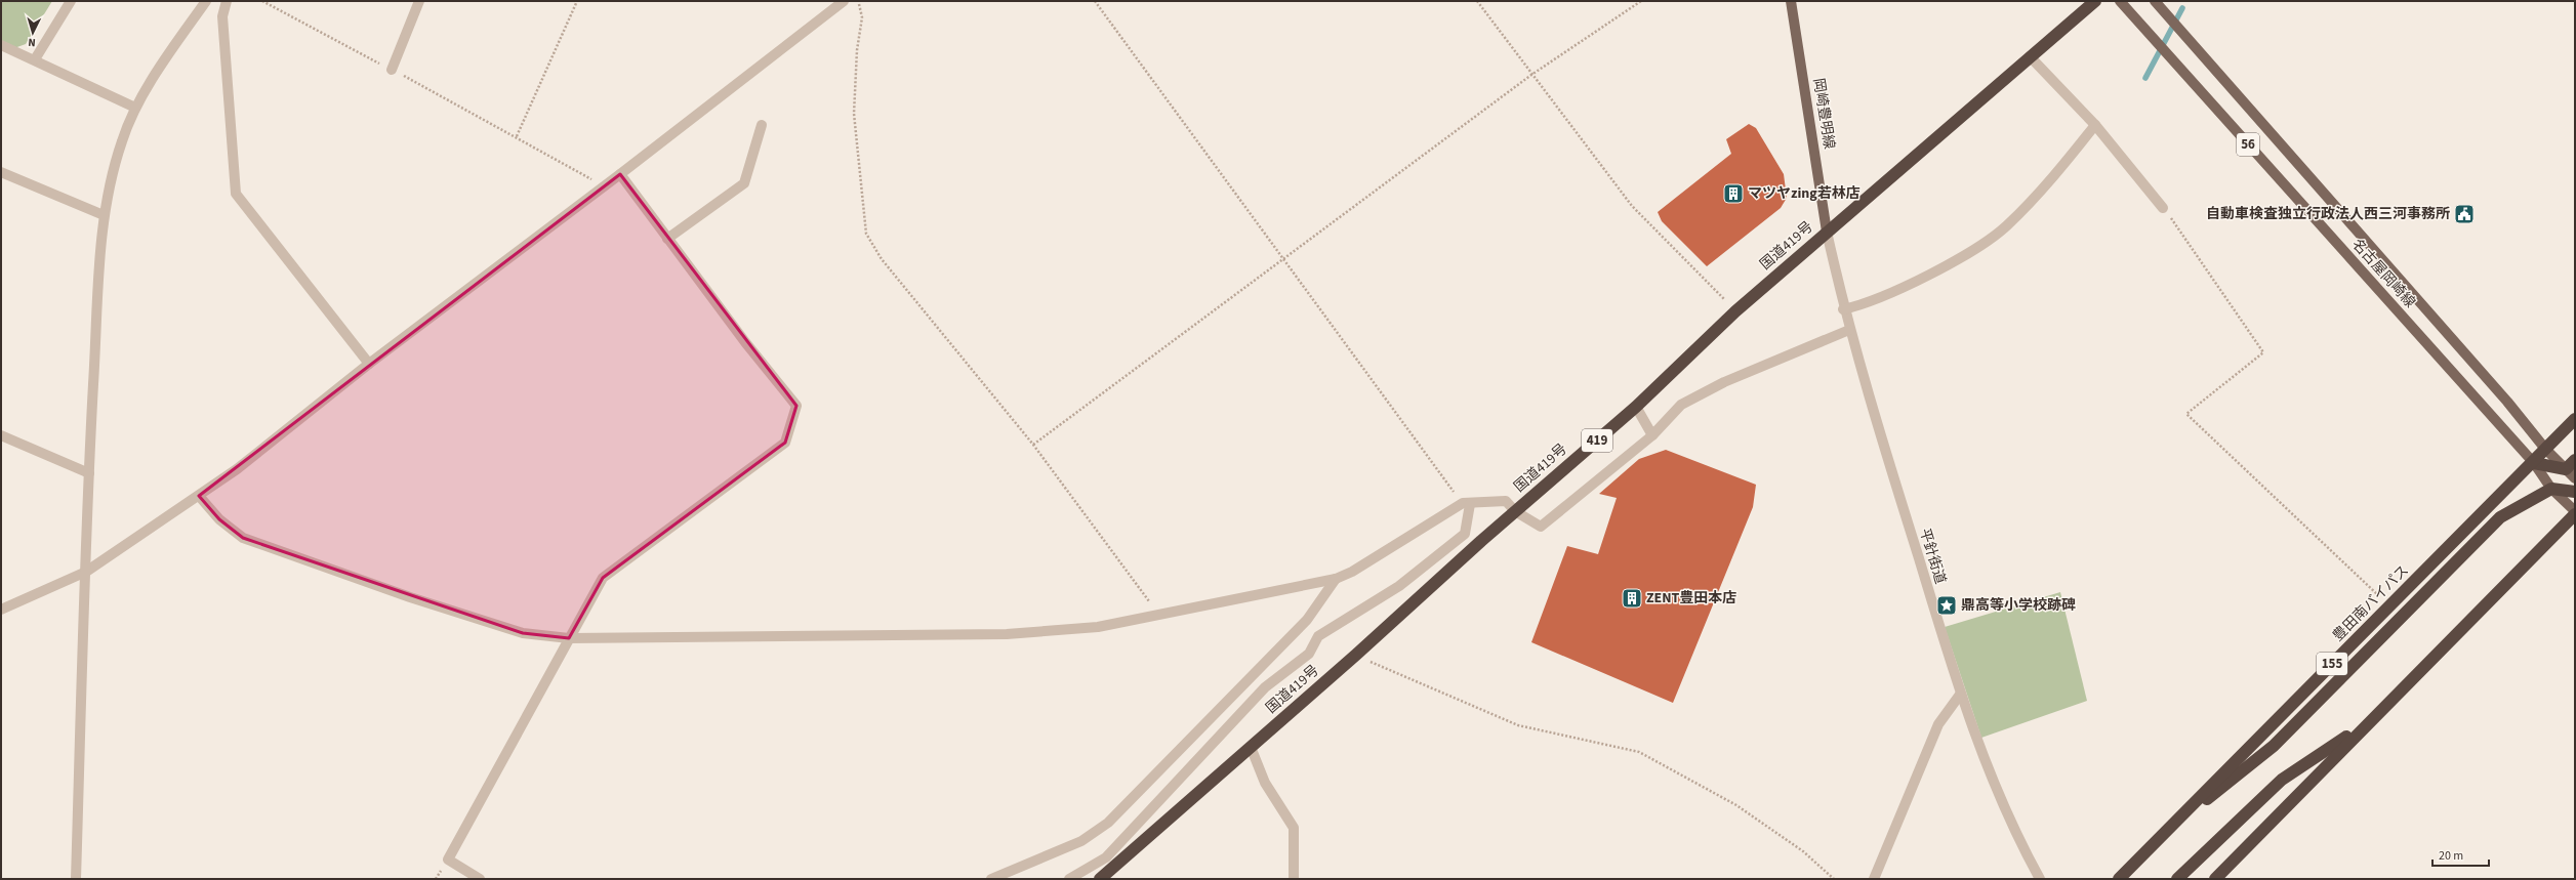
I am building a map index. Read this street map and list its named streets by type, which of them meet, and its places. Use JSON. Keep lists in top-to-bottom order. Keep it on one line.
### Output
{"streets":{"highway":["国道419号","419","豊田南バイパス","155"],"main road":["岡崎豊明線","56","名古屋岡崎線"],"street":["平針街道"]},"crossings":[["岡崎豊明線","国道419号"],["岡崎豊明線","平針街道"],["国道419号","平針街道"],["名古屋岡崎線","豊田南バイパス"]],"places":{"building":["マツヤzing若林店","ZENT豊田本店"],"public building":["自動車検査独立行政法人西三河事務所"],"place":["鼎高等小学校跡碑"]},"scale_bar":"20 m","north":"bottom"}
